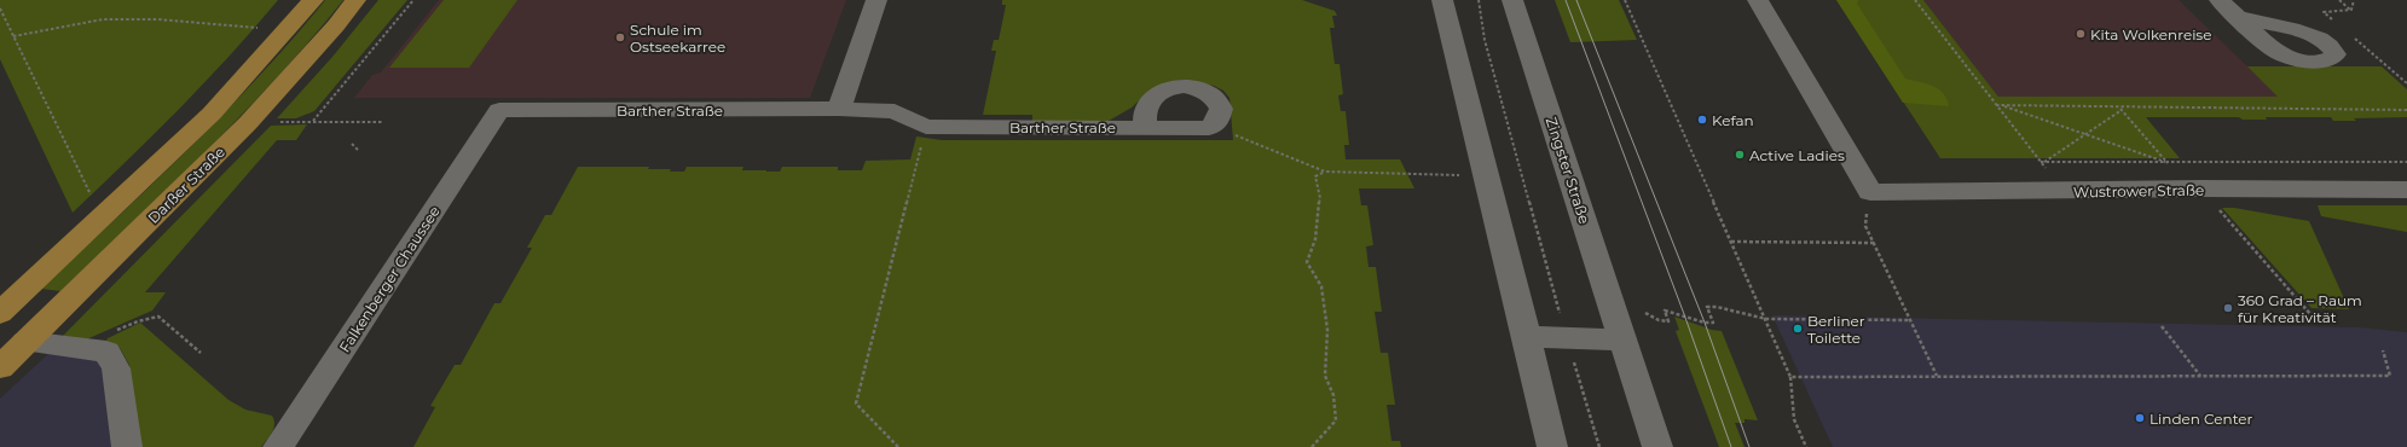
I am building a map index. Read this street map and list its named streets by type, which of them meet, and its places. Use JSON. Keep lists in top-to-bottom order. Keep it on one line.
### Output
{"streets":{"main road":["Darßer Straße"],"street":["Barther Straße","Zingster Straße","Wustrower Straße","Falkenberger Chaussee"]},"crossings":[["Barther Straße","Falkenberger Chaussee"]],"places":["Kita Wolkenreise","Schule im Ostseekarree","Kefan","Active Ladies","360 Grad – Raum für Kreativität","Berliner Toilette","Linden Center"]}
